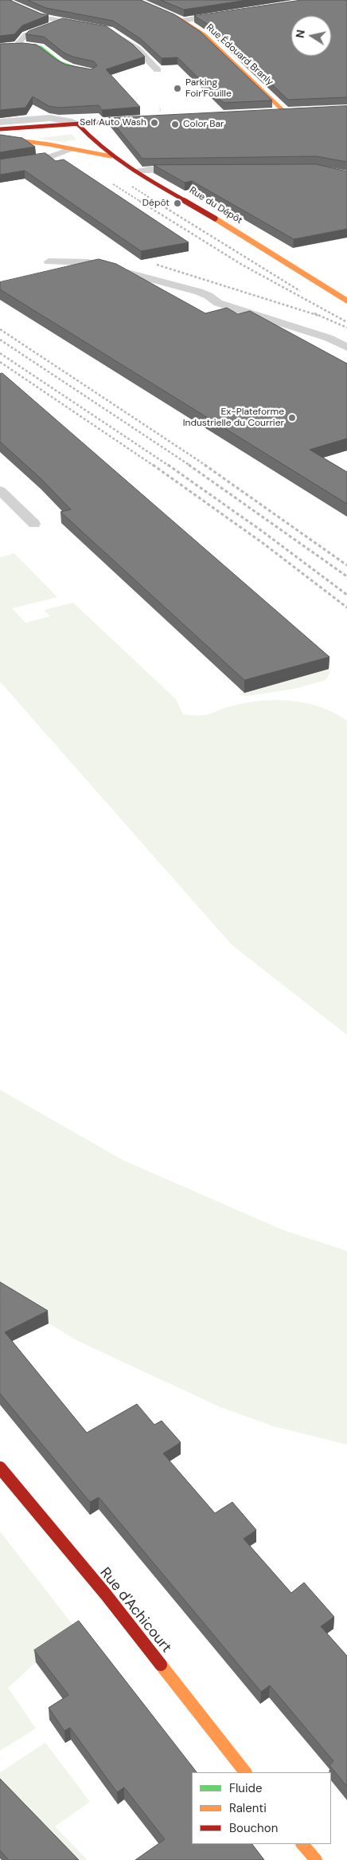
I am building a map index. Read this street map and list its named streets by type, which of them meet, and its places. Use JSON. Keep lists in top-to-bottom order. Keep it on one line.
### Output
{"streets":{"main road":["Rue Édouard Branly","Rue du Dépôt","Rue d'Achicourt"]},"places":["Parking Foir'Fouille","Self Auto Wash","Color Bar","Dépôt","Ex-Plateforme Industrielle du Courrier"],"legend":["Fluide","Ralenti","Bouchon"],"north":"left"}
